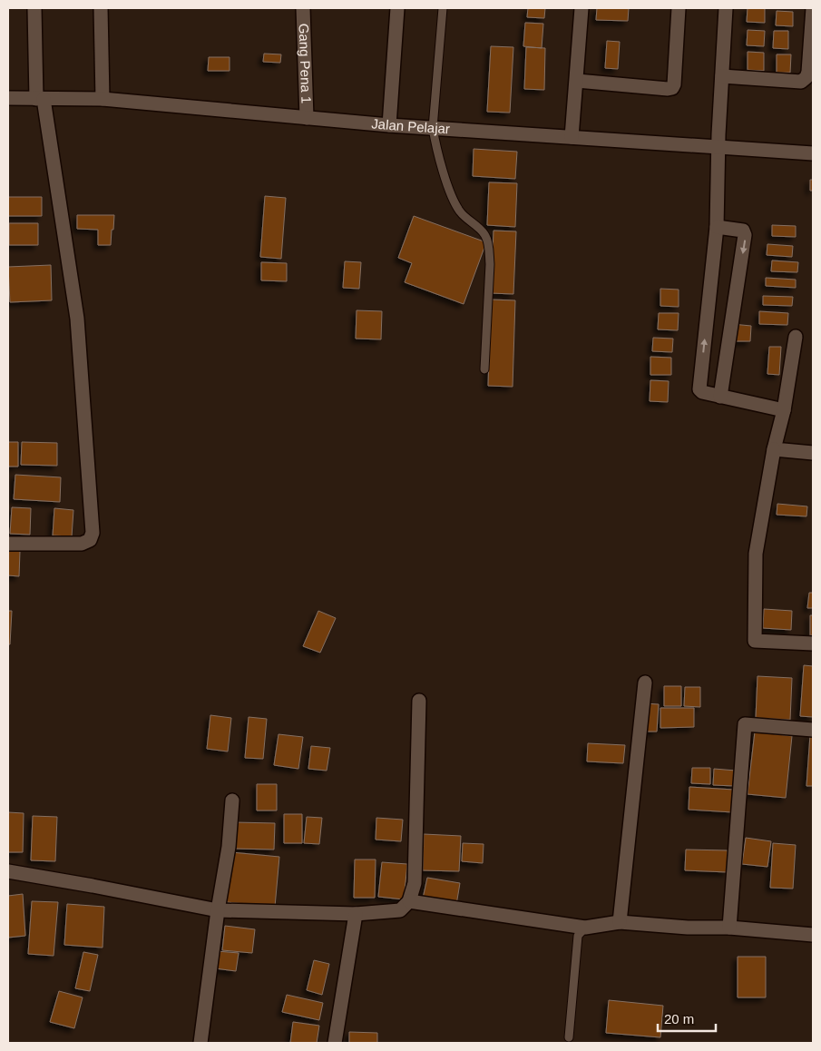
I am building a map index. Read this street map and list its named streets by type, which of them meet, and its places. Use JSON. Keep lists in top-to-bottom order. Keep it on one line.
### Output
{"streets":{"street":["Gang Pena 1","Jalan Pelajar"]},"crossings":[["Gang Pena 1","Jalan Pelajar"]],"scale_bar":"20 m"}
